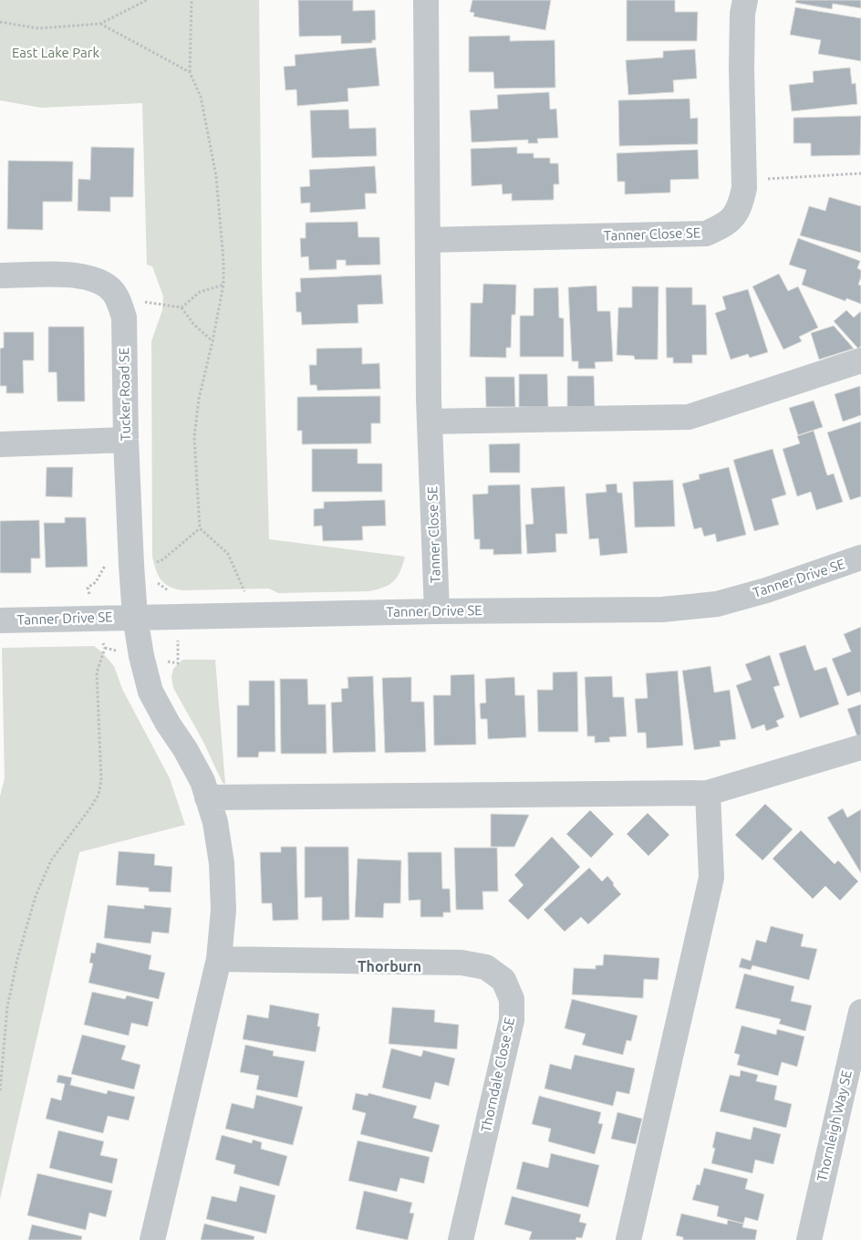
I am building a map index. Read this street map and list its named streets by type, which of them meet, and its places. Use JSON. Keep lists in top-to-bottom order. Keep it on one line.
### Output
{"streets":{"street":["Tanner Close SE","Tucker Road SE","Tanner Drive SE","Thorndale Close SE","Thornleigh Way SE"]},"crossings":[["Tanner Close SE","Tanner Drive SE"],["Tucker Road SE","Tanner Drive SE"]],"districts":["Thorburn"],"parks":["East Lake Park"]}
